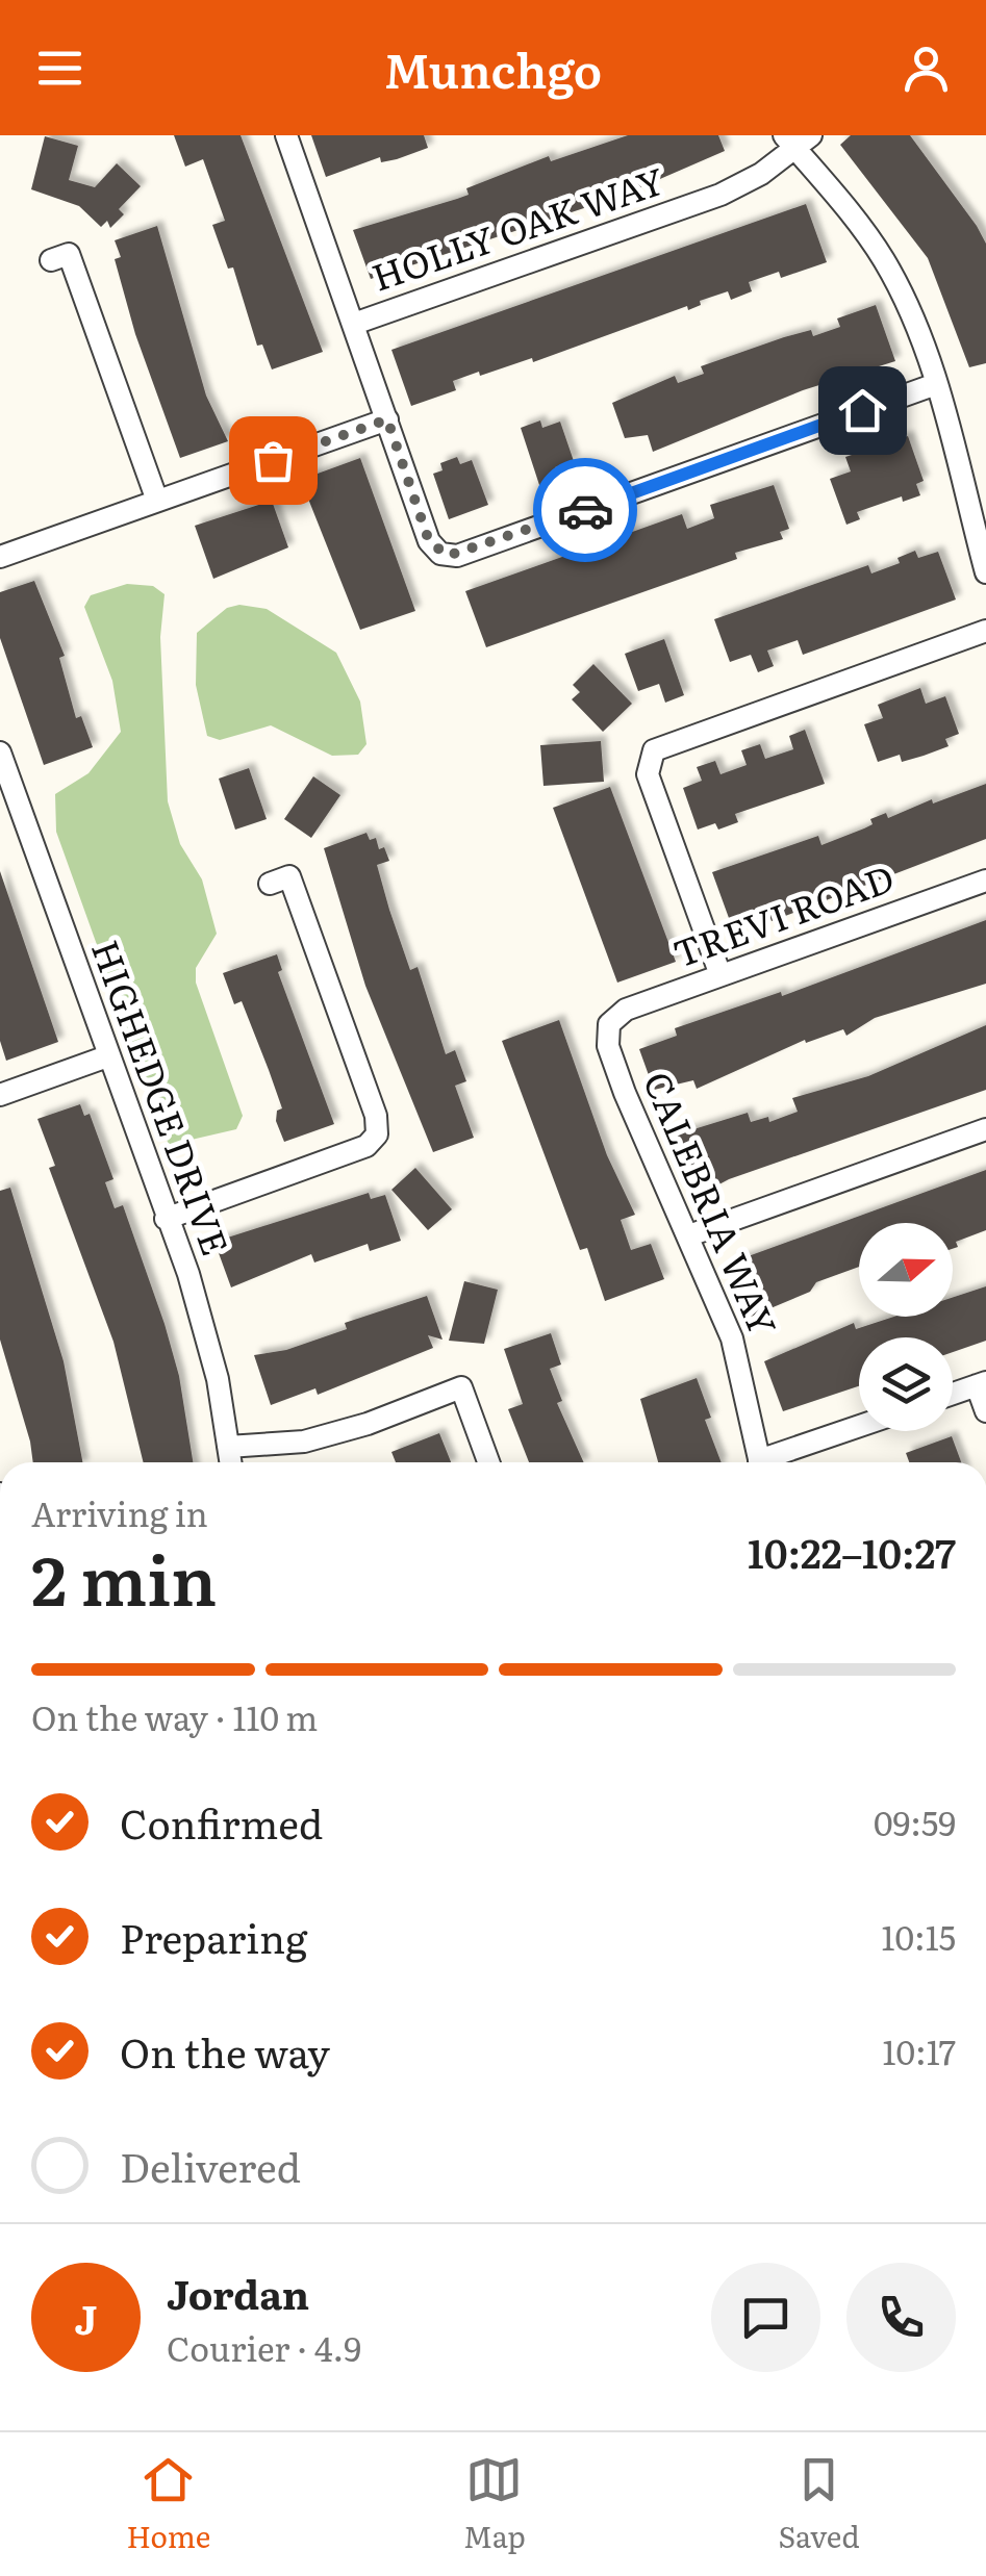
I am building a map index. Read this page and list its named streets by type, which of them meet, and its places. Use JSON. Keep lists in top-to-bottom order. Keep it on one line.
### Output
{"streets":{"street":["HOLLY OAK WAY","TREVI ROAD","HIGHEDGE DRIVE","CALEBRIA WAY"]},"crossings":[["TREVI ROAD","CALEBRIA WAY"]],"north":"right","page":{"header":"Munchgo","heading":["2 min","Arriving in","10:22–10:27"],"panel":["Jordan","Courier · 4.9"],"bar":"On the way · 110 m","list":[["Confirmed","09:59"],["Preparing","10:15"],["On the way","10:17"],"Delivered"],"round":"J","tabs":["Home","Map","Saved"]}}
